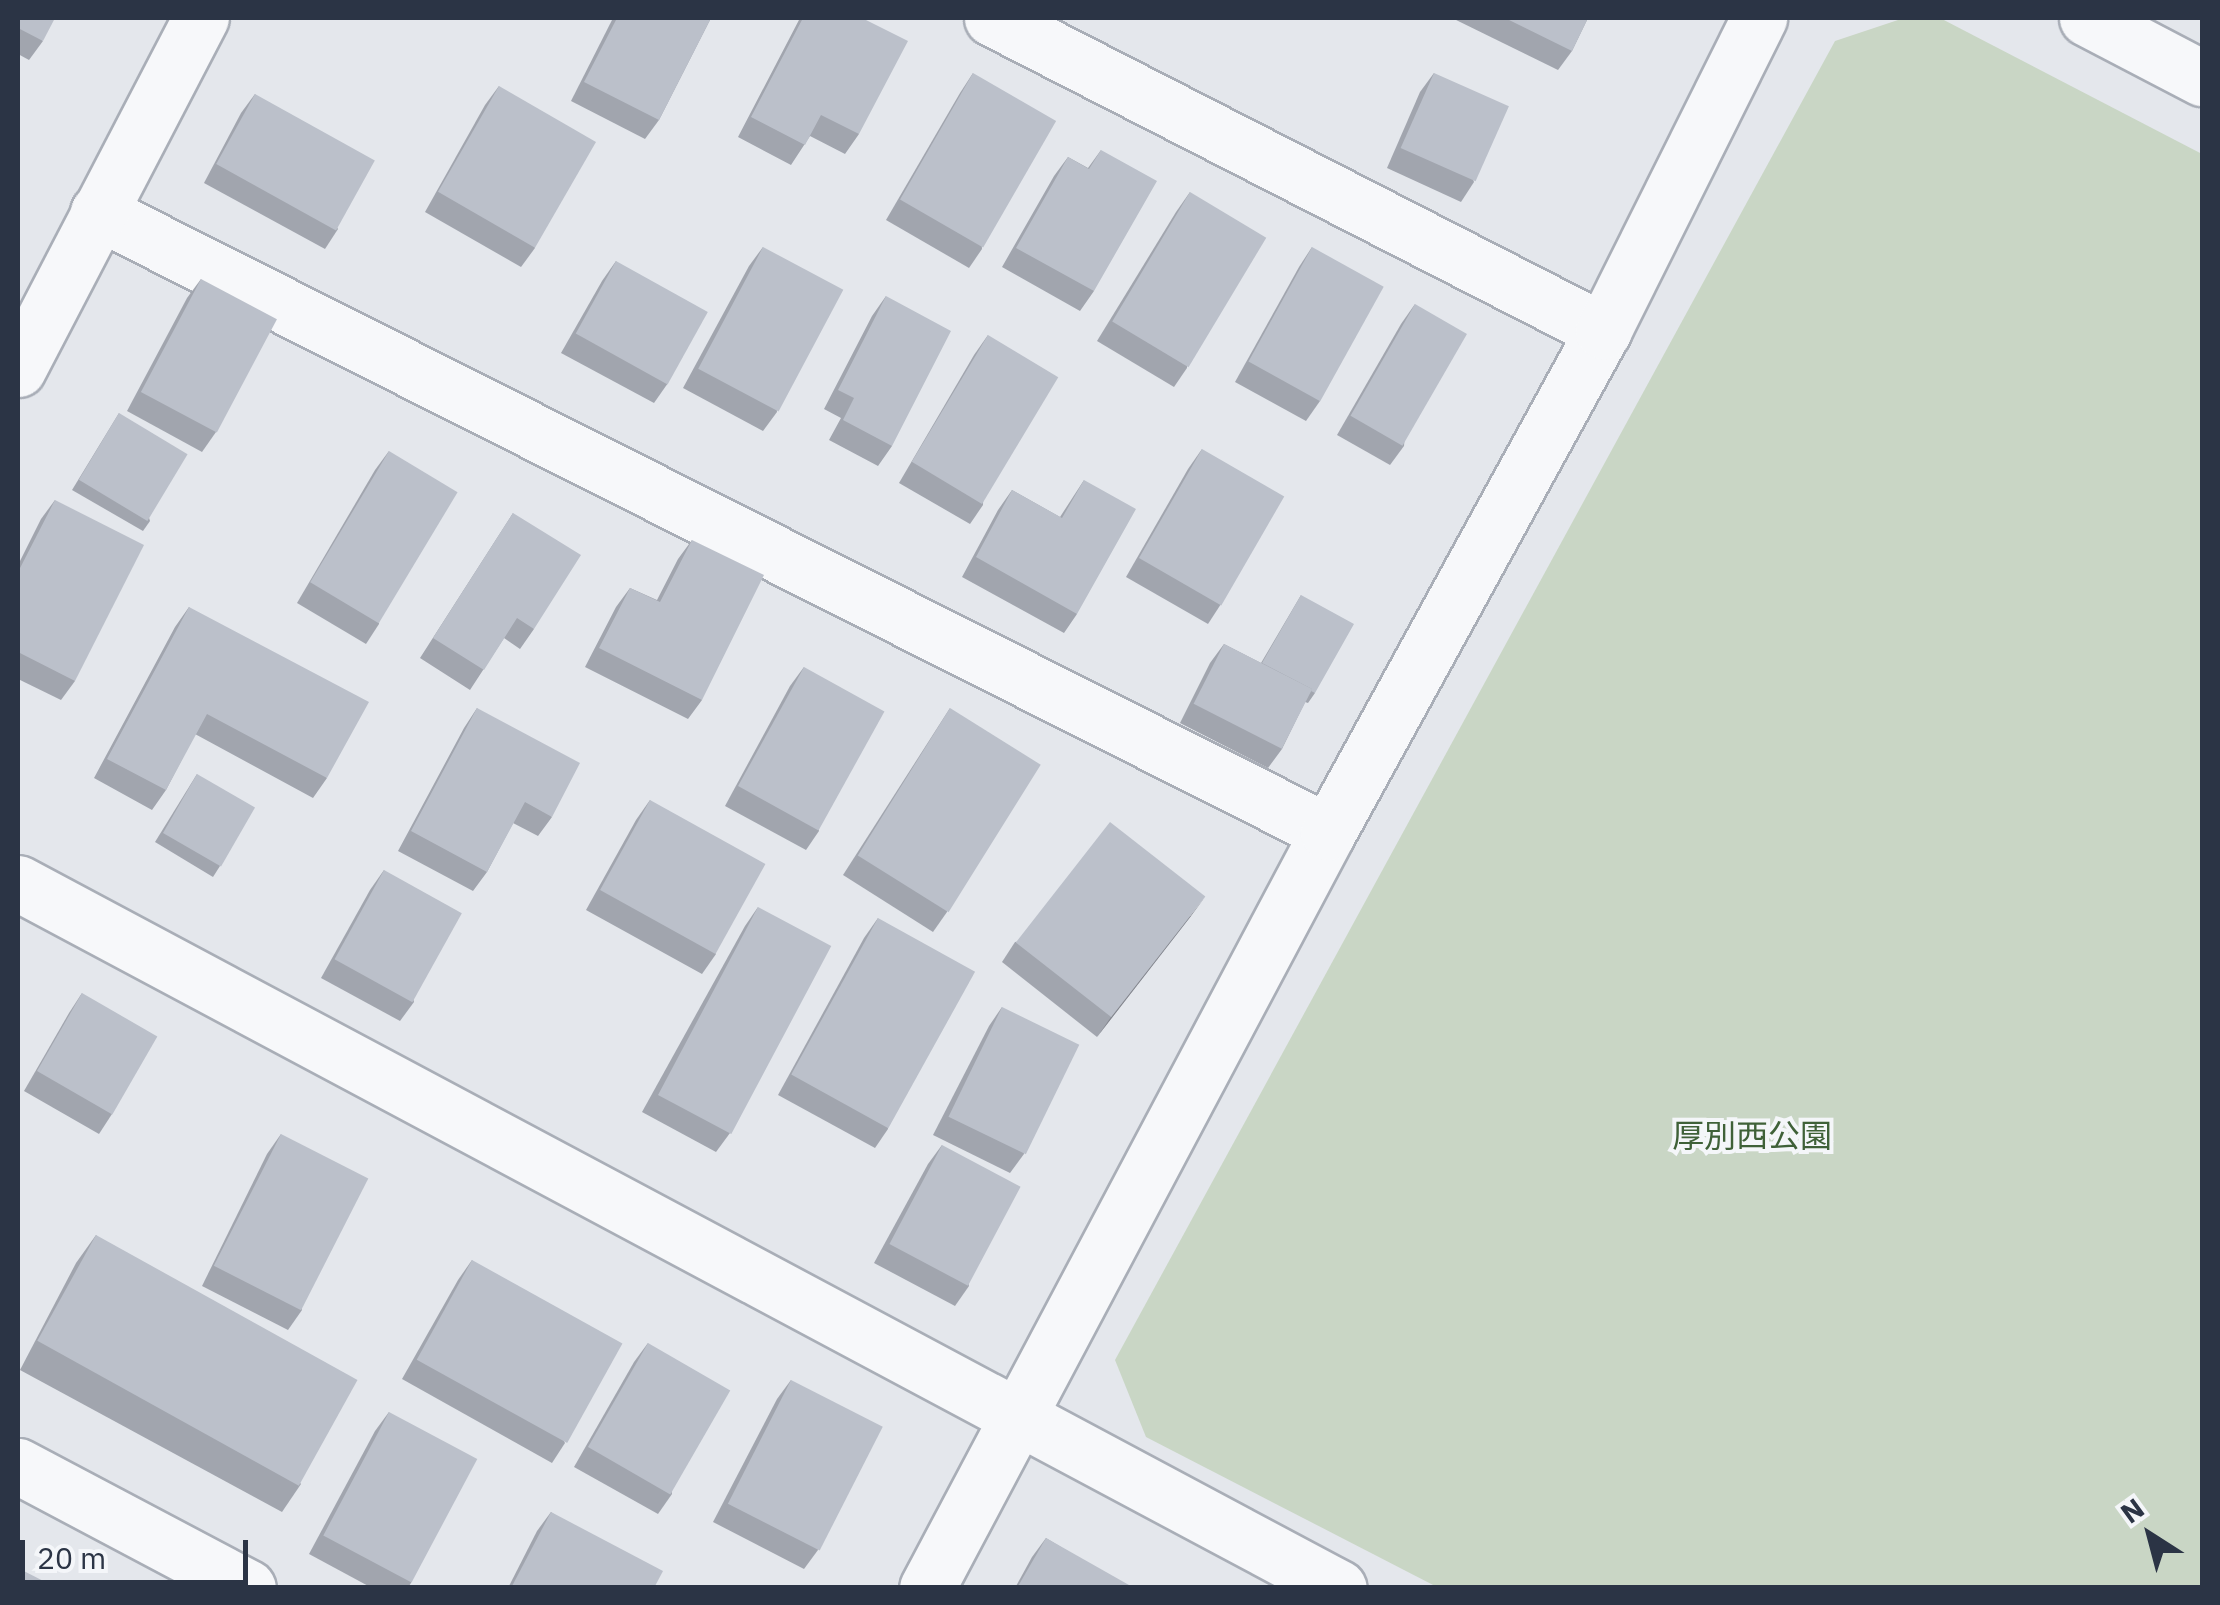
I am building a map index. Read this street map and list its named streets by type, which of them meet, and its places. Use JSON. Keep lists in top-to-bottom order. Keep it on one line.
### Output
{"parks":["厚別西公園"],"scale_bar":"20 m","north":"top left"}
